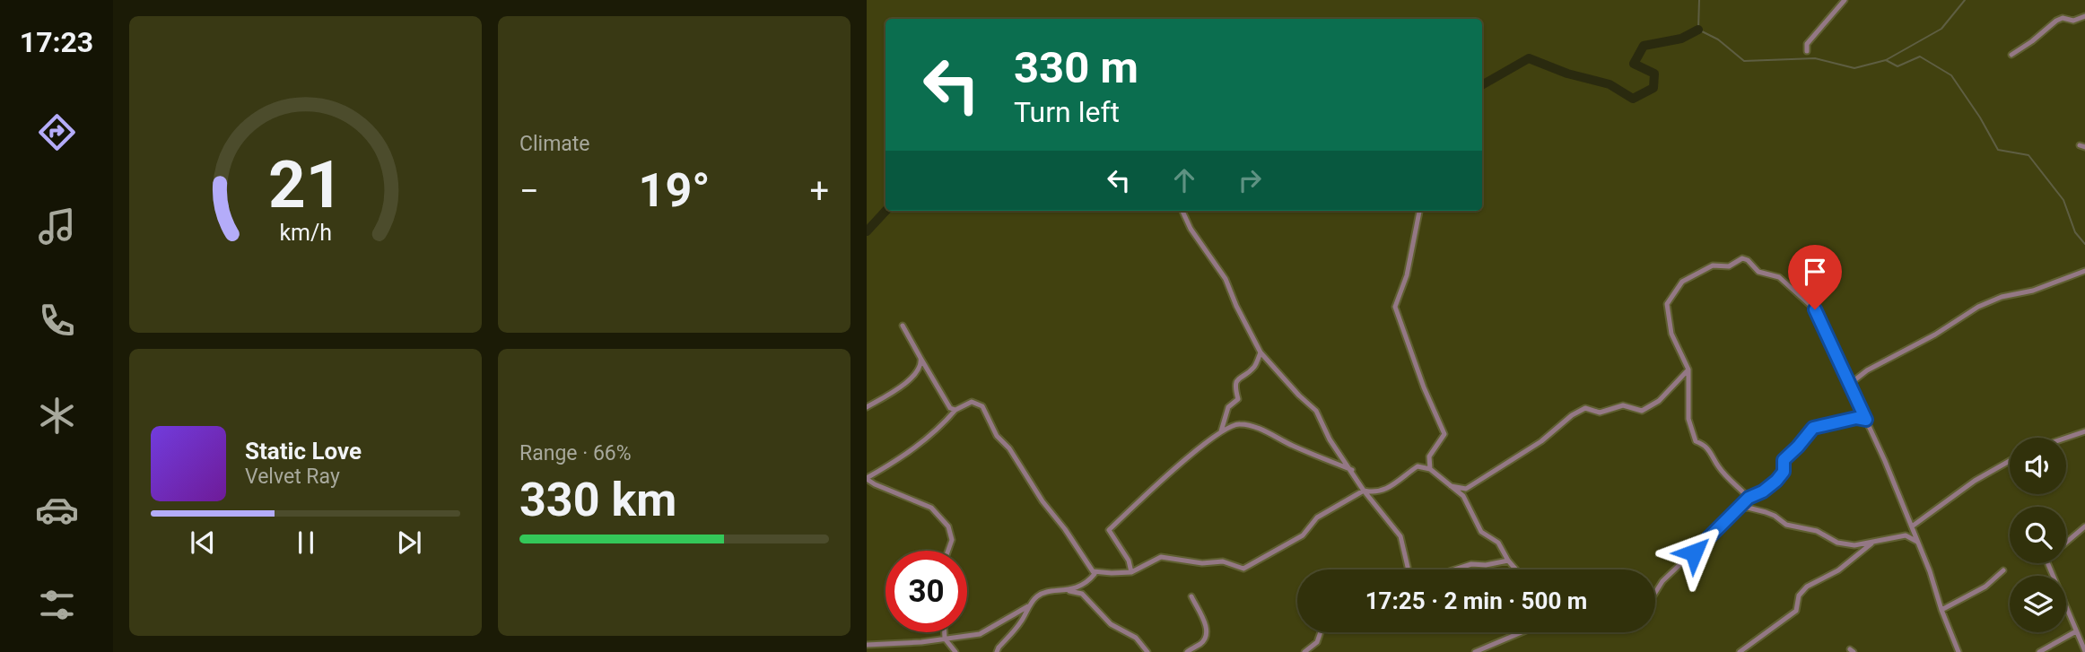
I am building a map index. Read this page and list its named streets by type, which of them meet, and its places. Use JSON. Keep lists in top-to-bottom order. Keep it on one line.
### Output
{"page":{"tabs":"17:23","tile":["Climate",["Range · 66%","330 km"]],"turn":["330 m","Turn left"],"heat":["−","19°","+"],"song":["Static Love","Velvet Ray"],"limit":"30","trip":"17:25 · 2 min · 500 m","gauge":["21","km/h"]}}
